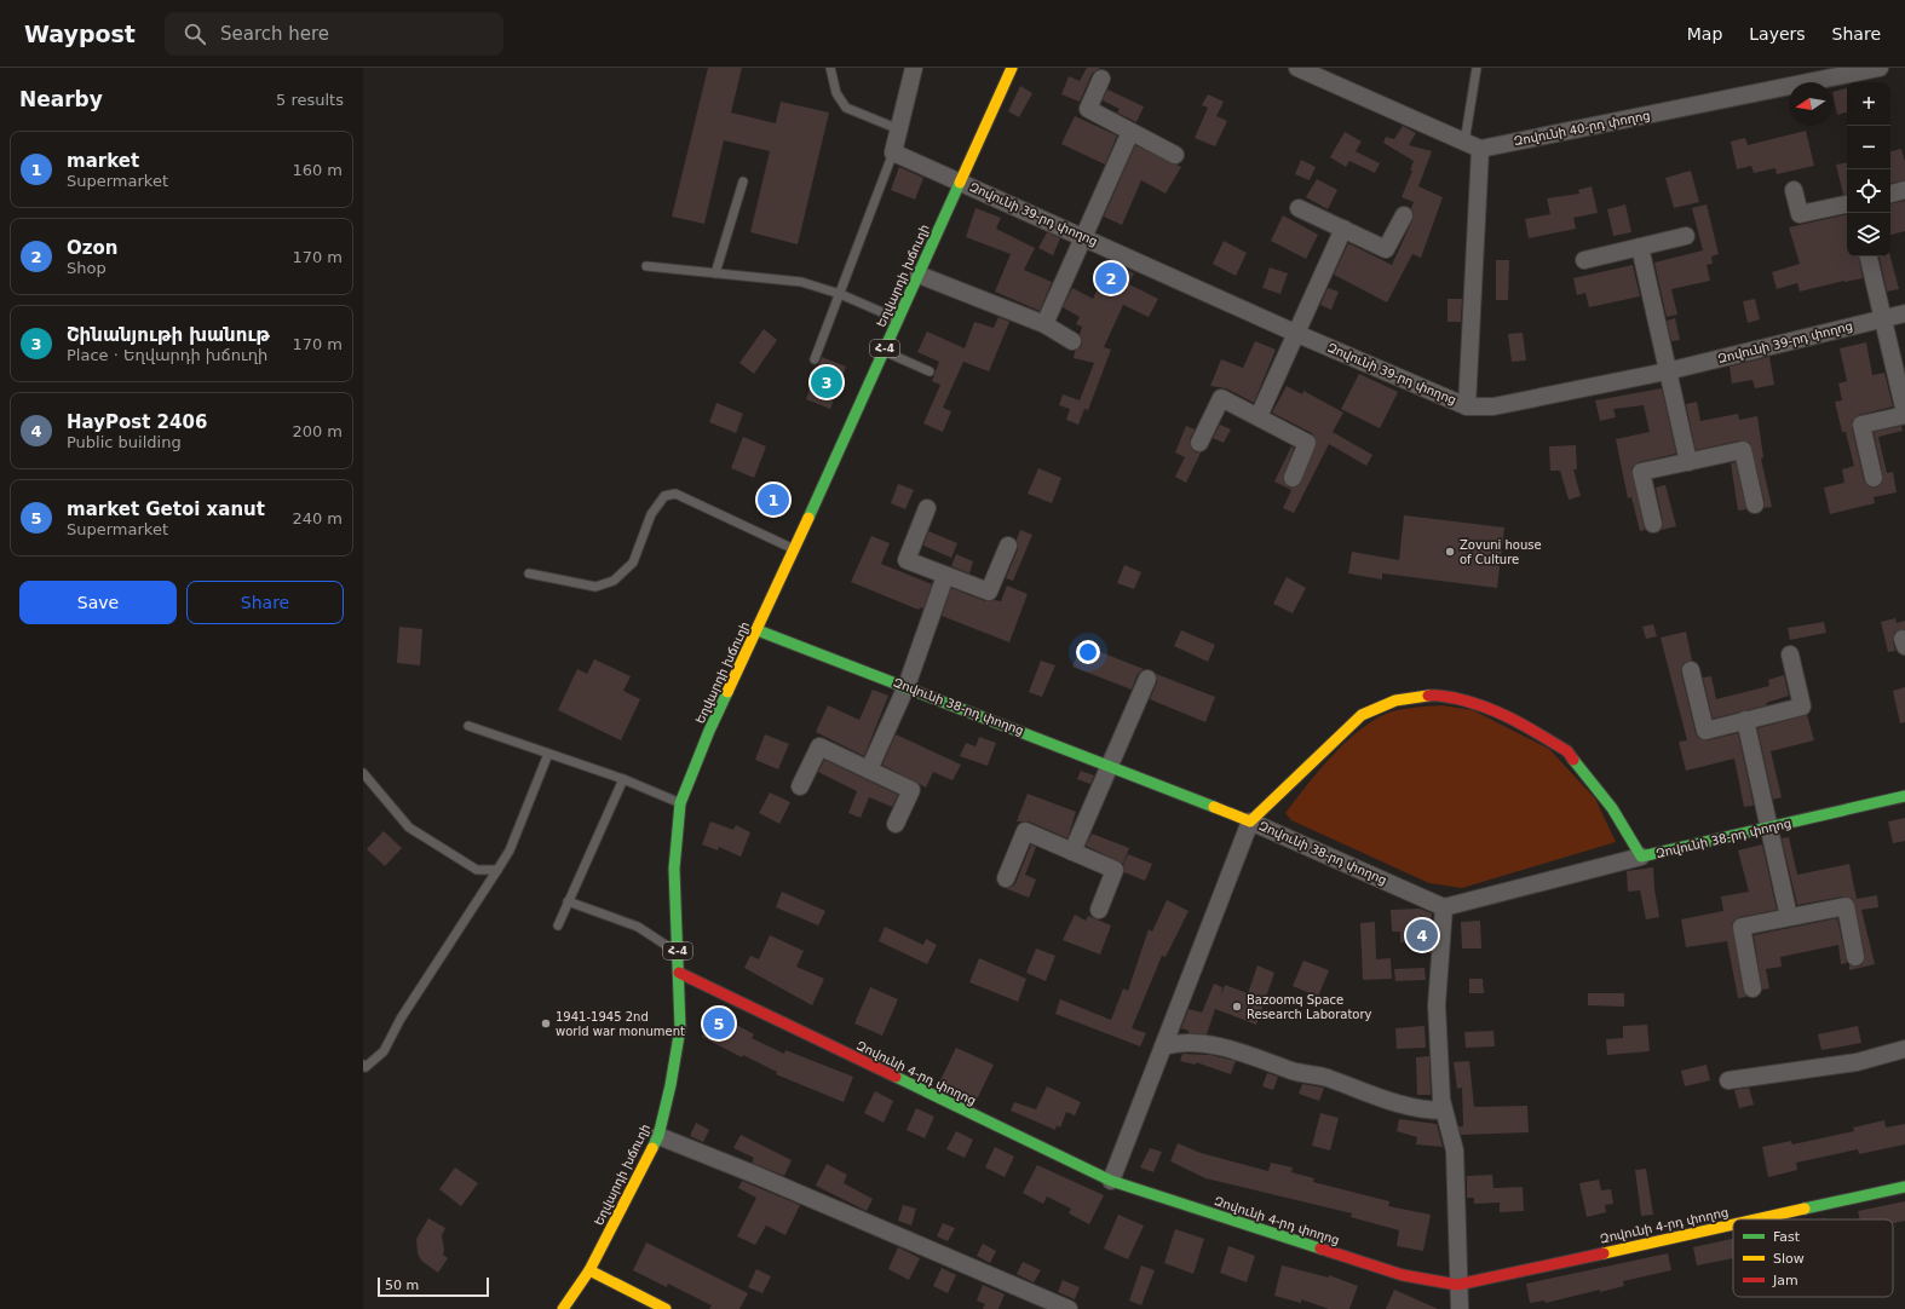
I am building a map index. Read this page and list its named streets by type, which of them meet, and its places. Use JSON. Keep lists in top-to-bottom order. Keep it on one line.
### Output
{"streets":{"street":["Զովունի 40-րդ փողոց","Զովունի 39-րդ փողոց","Եղվարդի խճուղի","Հ-4","Զովունի 38-րդ փողոց","Զովունի 4-րդ փողոց"]},"crossings":[["Զովունի 39-րդ փողոց","Եղվարդի խճուղի"],["Եղվարդի խճուղի","Զովունի 38-րդ փողոց"],["Եղվարդի խճուղի","Զովունի 4-րդ փողոց"]],"places":["Zovuni house of Culture","Bazoomq Space Research Laboratory","1941-1945 2nd world war monument"],"legend":["Fast","Slow","Jam"],"scale_bar":"50 m","north":"left","page":{"header":"Waypost","search":"Search here","nav":["Map","Layers","Share"],"heading":["Nearby","5 results"],"map_buttons":["+","−"],"list":[{"mark":"1","name":"market","note":"Supermarket","value":"160 m"},{"mark":"2","name":"Ozon","note":"Shop","value":"170 m"},{"mark":"3","name":"Շինանյութի խանութ","note":"Place · Եղվարդի խճուղի","value":"170 m"},{"mark":"4","name":"HayPost 2406","note":"Public building","value":"200 m"},{"mark":"5","name":"market Getoi xanut","note":"Supermarket","value":"240 m"}],"pins":["2","3","1","4","5"],"buttons":["Save","Share"],"scale":"50 m"}}
